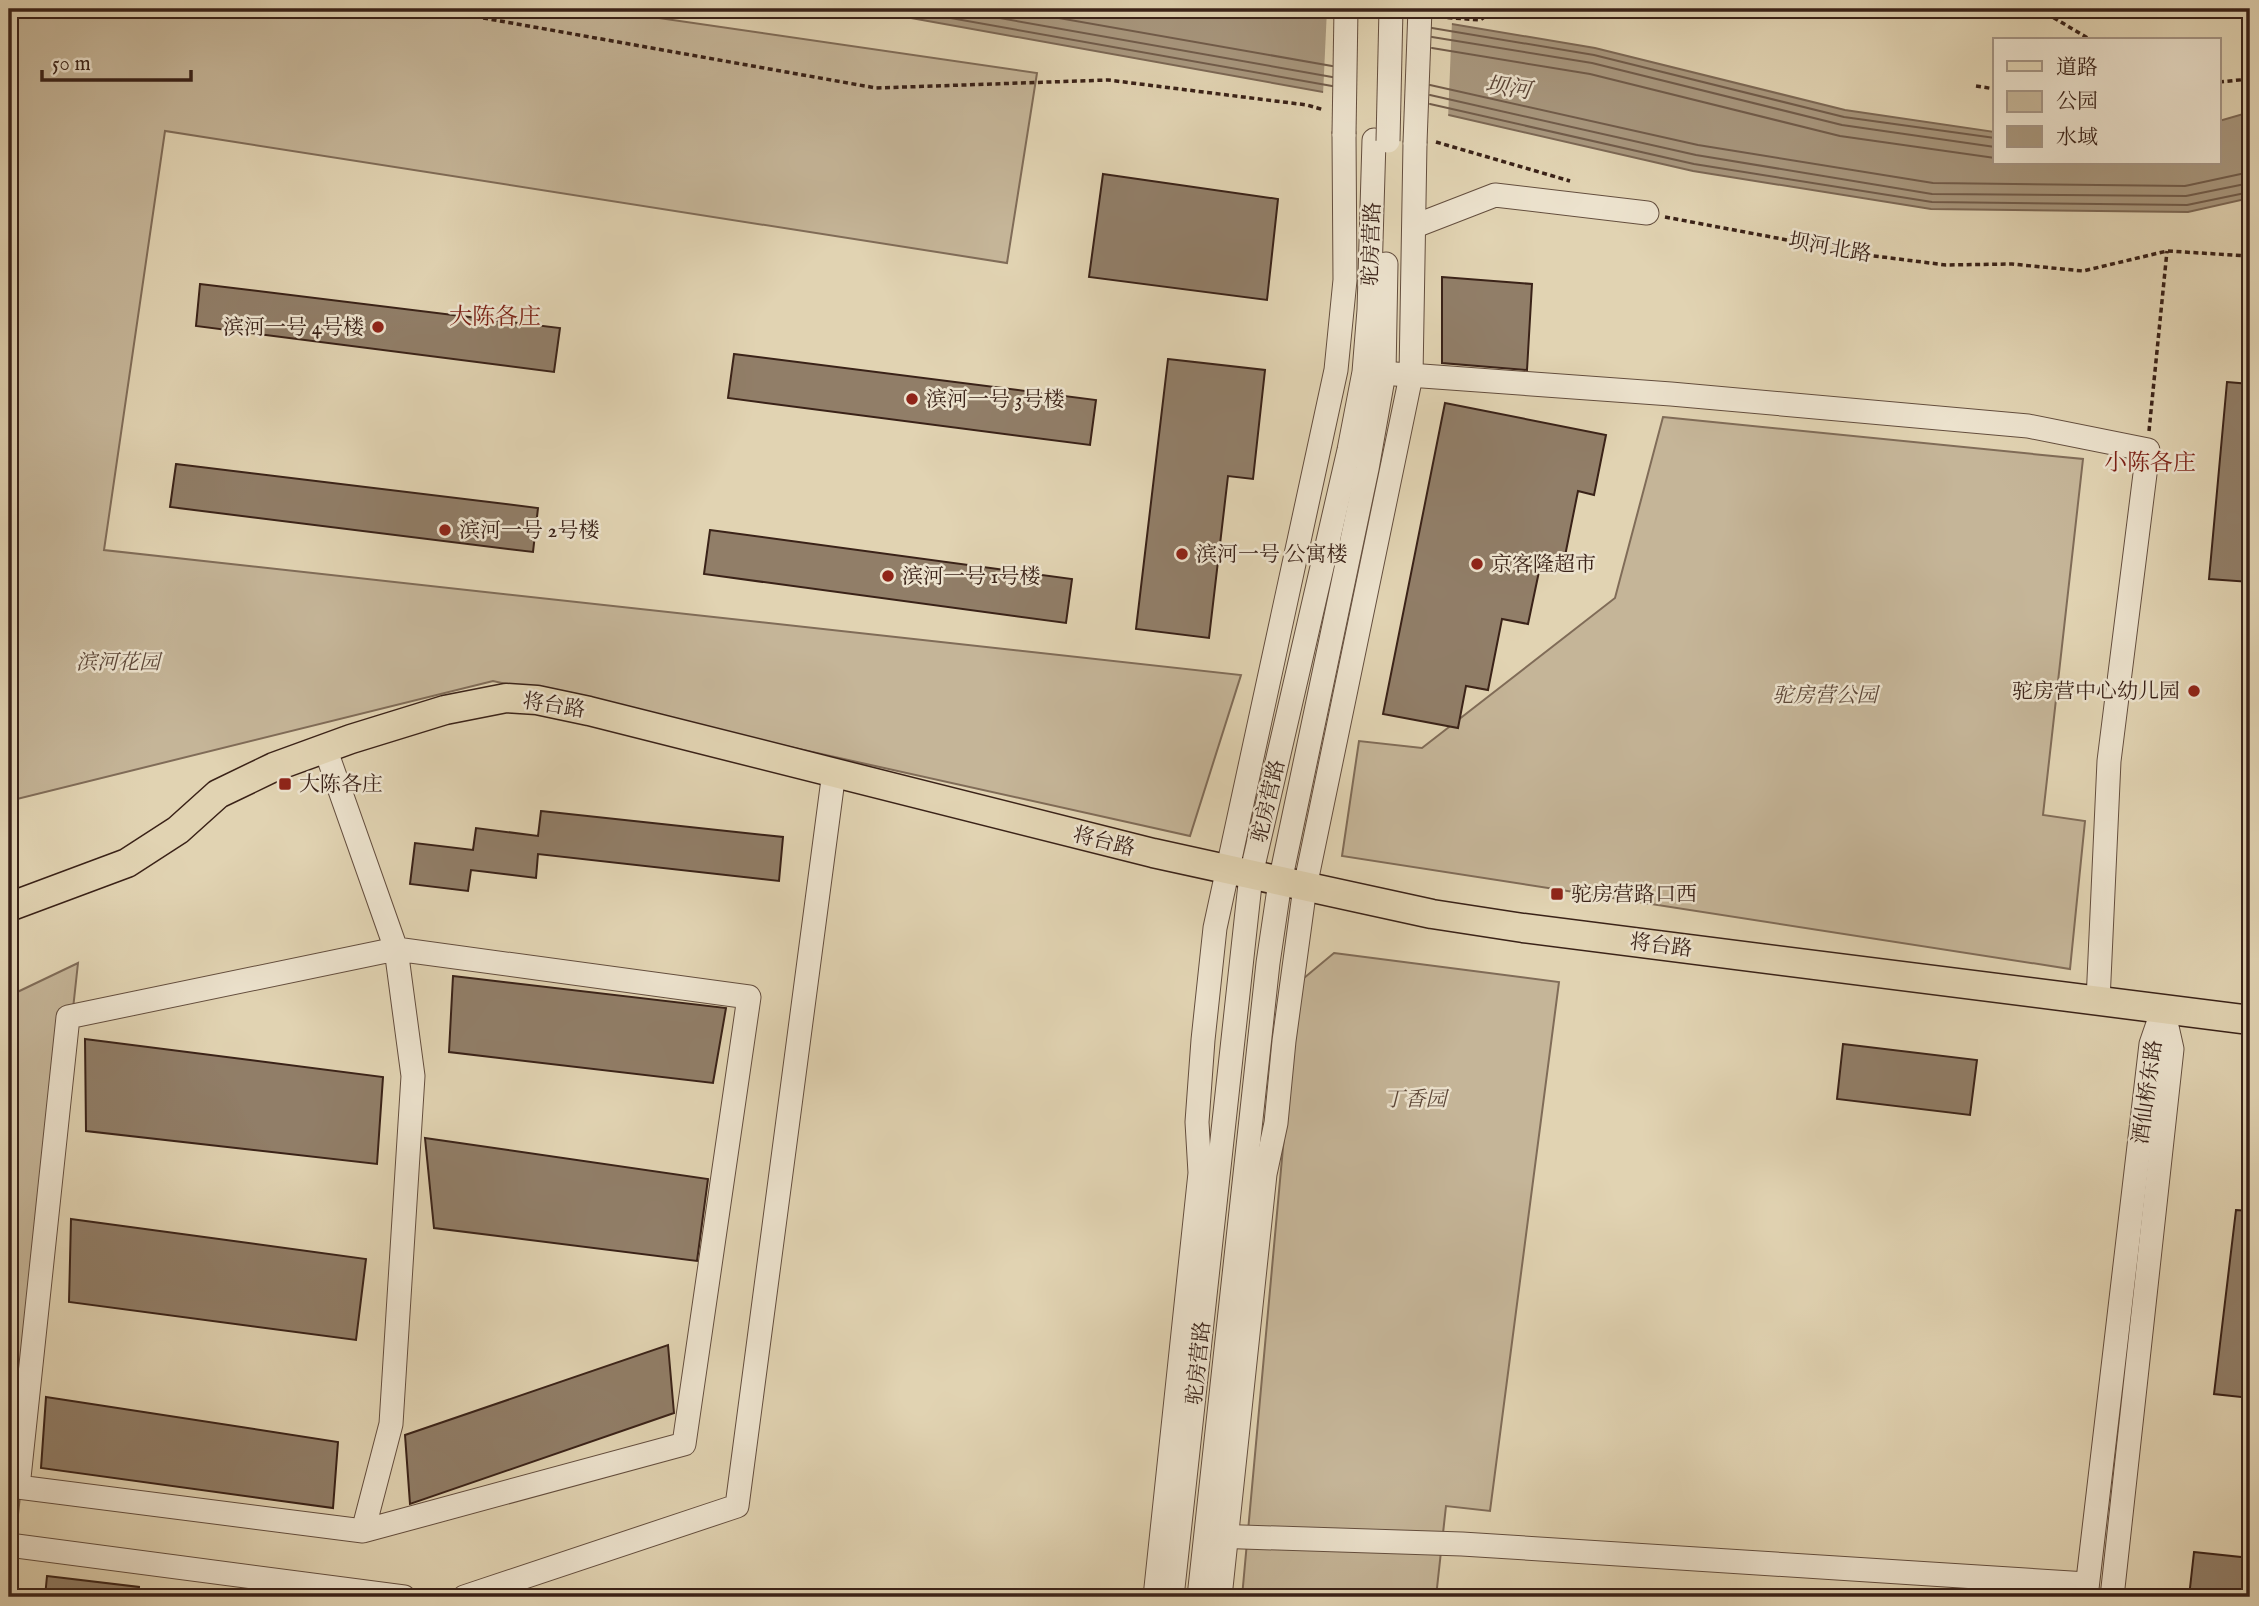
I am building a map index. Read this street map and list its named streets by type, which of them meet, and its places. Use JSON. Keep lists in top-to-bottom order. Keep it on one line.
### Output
{"streets":{"main road":["将台路"],"street":["驼房营路","酒仙桥东路"],"path":["坝河北路"]},"crossings":[["驼房营路","将台路"],["将台路","酒仙桥东路"]],"districts":["大陈各庄","小陈各庄"],"water":["坝河"],"parks":["滨河花园","驼房营公园","丁香园"],"places":{"other":["滨河一号 4号楼","滨河一号 3号楼","滨河一号 2号楼","滨河一号 公寓楼","京客隆超市","滨河一号 1号楼","驼房营中心幼儿园"],"transit":["大陈各庄","驼房营路口西"]},"legend":["道路","公园","水域"],"scale_bar":"50 m"}
